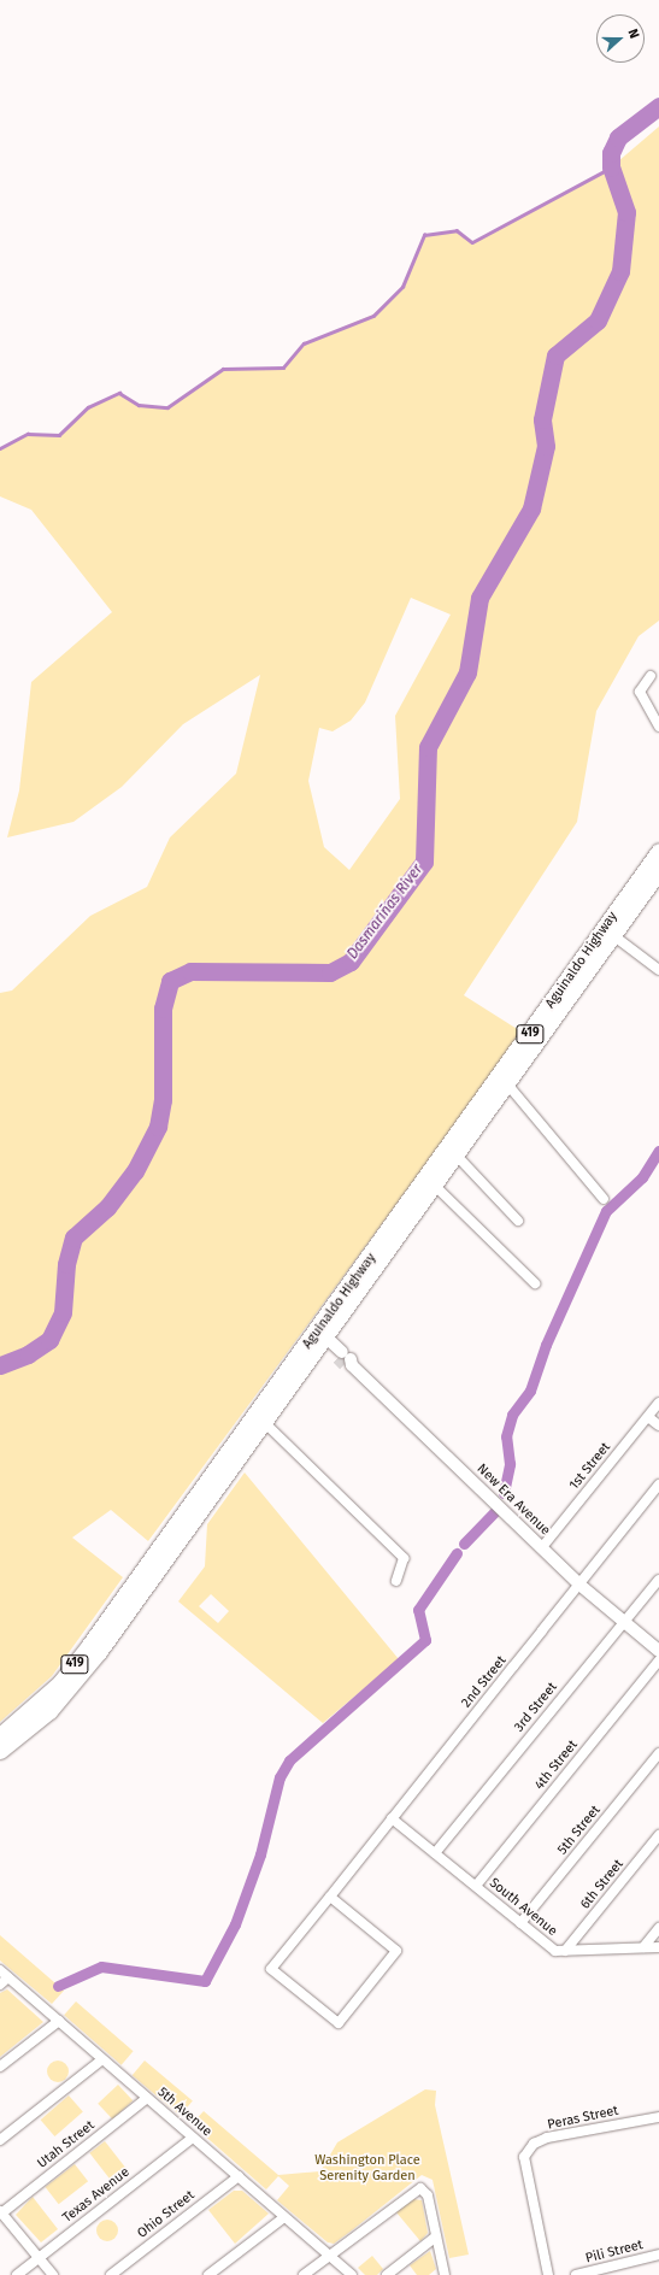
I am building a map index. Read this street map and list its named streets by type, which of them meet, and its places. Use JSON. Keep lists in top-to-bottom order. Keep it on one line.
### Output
{"streets":{"main road":["Aguinaldo Highway","419"],"street":["1st Street","New Era Avenue","2nd Street","3rd Street","4th Street","5th Street","6th Street","South Avenue","5th Avenue","Peras Street","Utah Street","Texas Avenue","Ohio Street","Pili Street"]},"crossings":[["Aguinaldo Highway","New Era Avenue"],["1st Street","New Era Avenue"],["New Era Avenue","2nd Street"],["New Era Avenue","3rd Street"],["2nd Street","South Avenue"],["3rd Street","South Avenue"],["4th Street","South Avenue"],["5th Street","South Avenue"],["6th Street","South Avenue"],["5th Avenue","Utah Street"],["5th Avenue","Texas Avenue"],["5th Avenue","Ohio Street"]],"water":["Dasmariñas River"],"parks":["Washington Place Serenity Garden"],"north":"right"}
